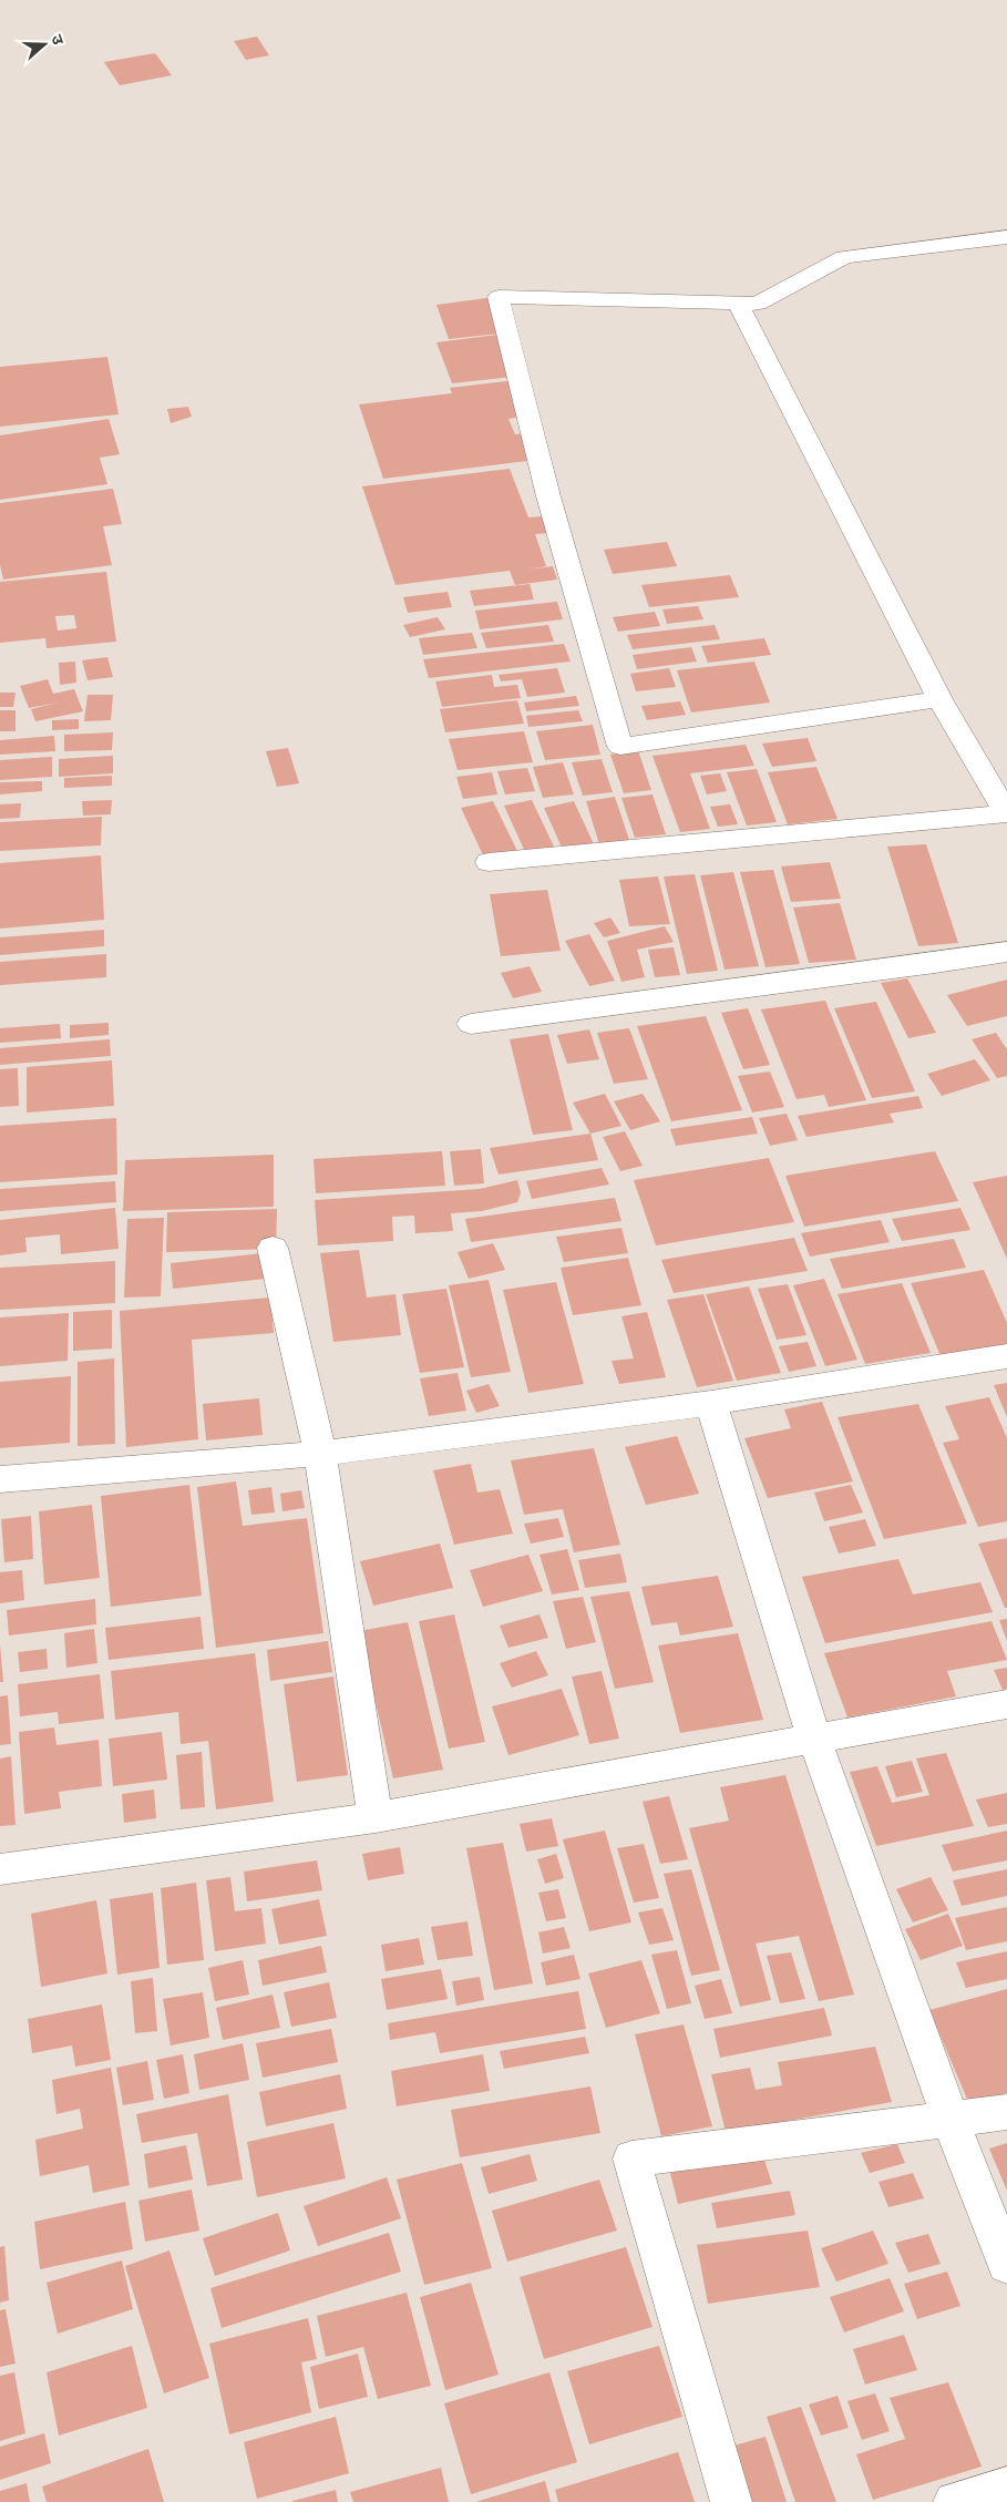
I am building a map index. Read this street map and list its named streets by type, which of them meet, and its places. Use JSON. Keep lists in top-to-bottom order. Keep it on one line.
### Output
{"north":"right"}
